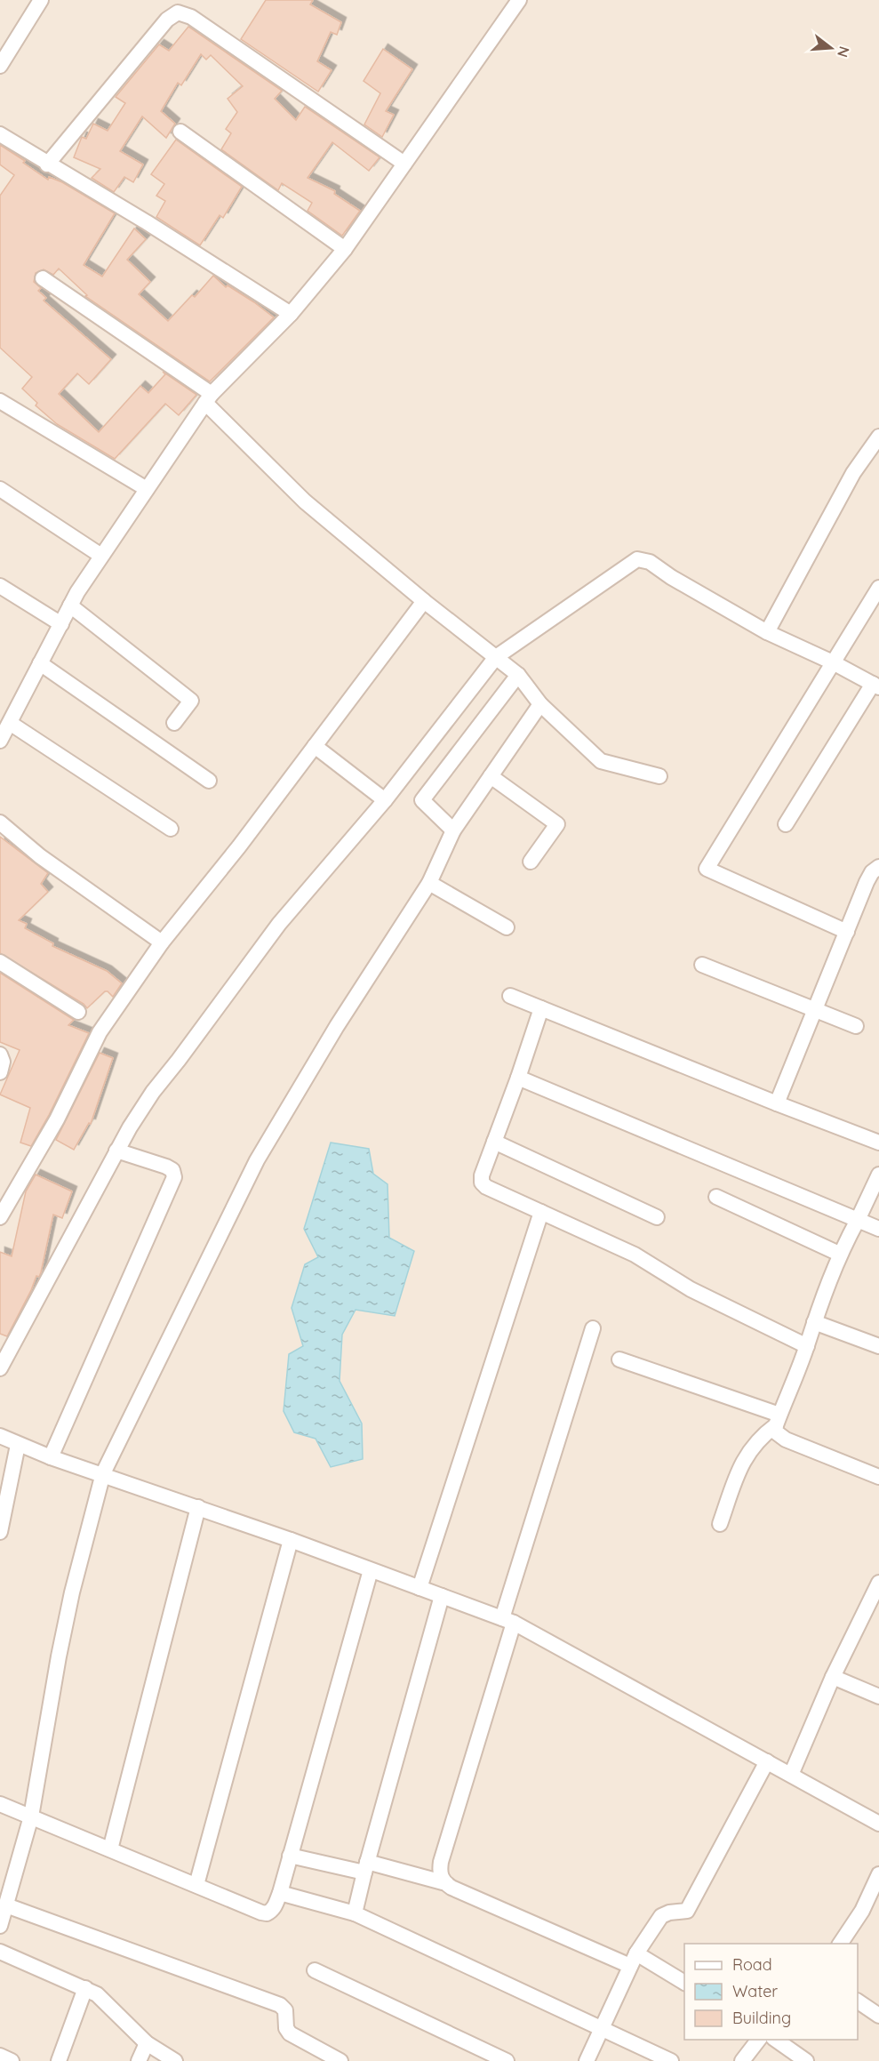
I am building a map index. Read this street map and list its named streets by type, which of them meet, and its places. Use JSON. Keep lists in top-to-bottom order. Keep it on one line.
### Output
{"legend":["Road","Water","Building"],"north":"right"}
